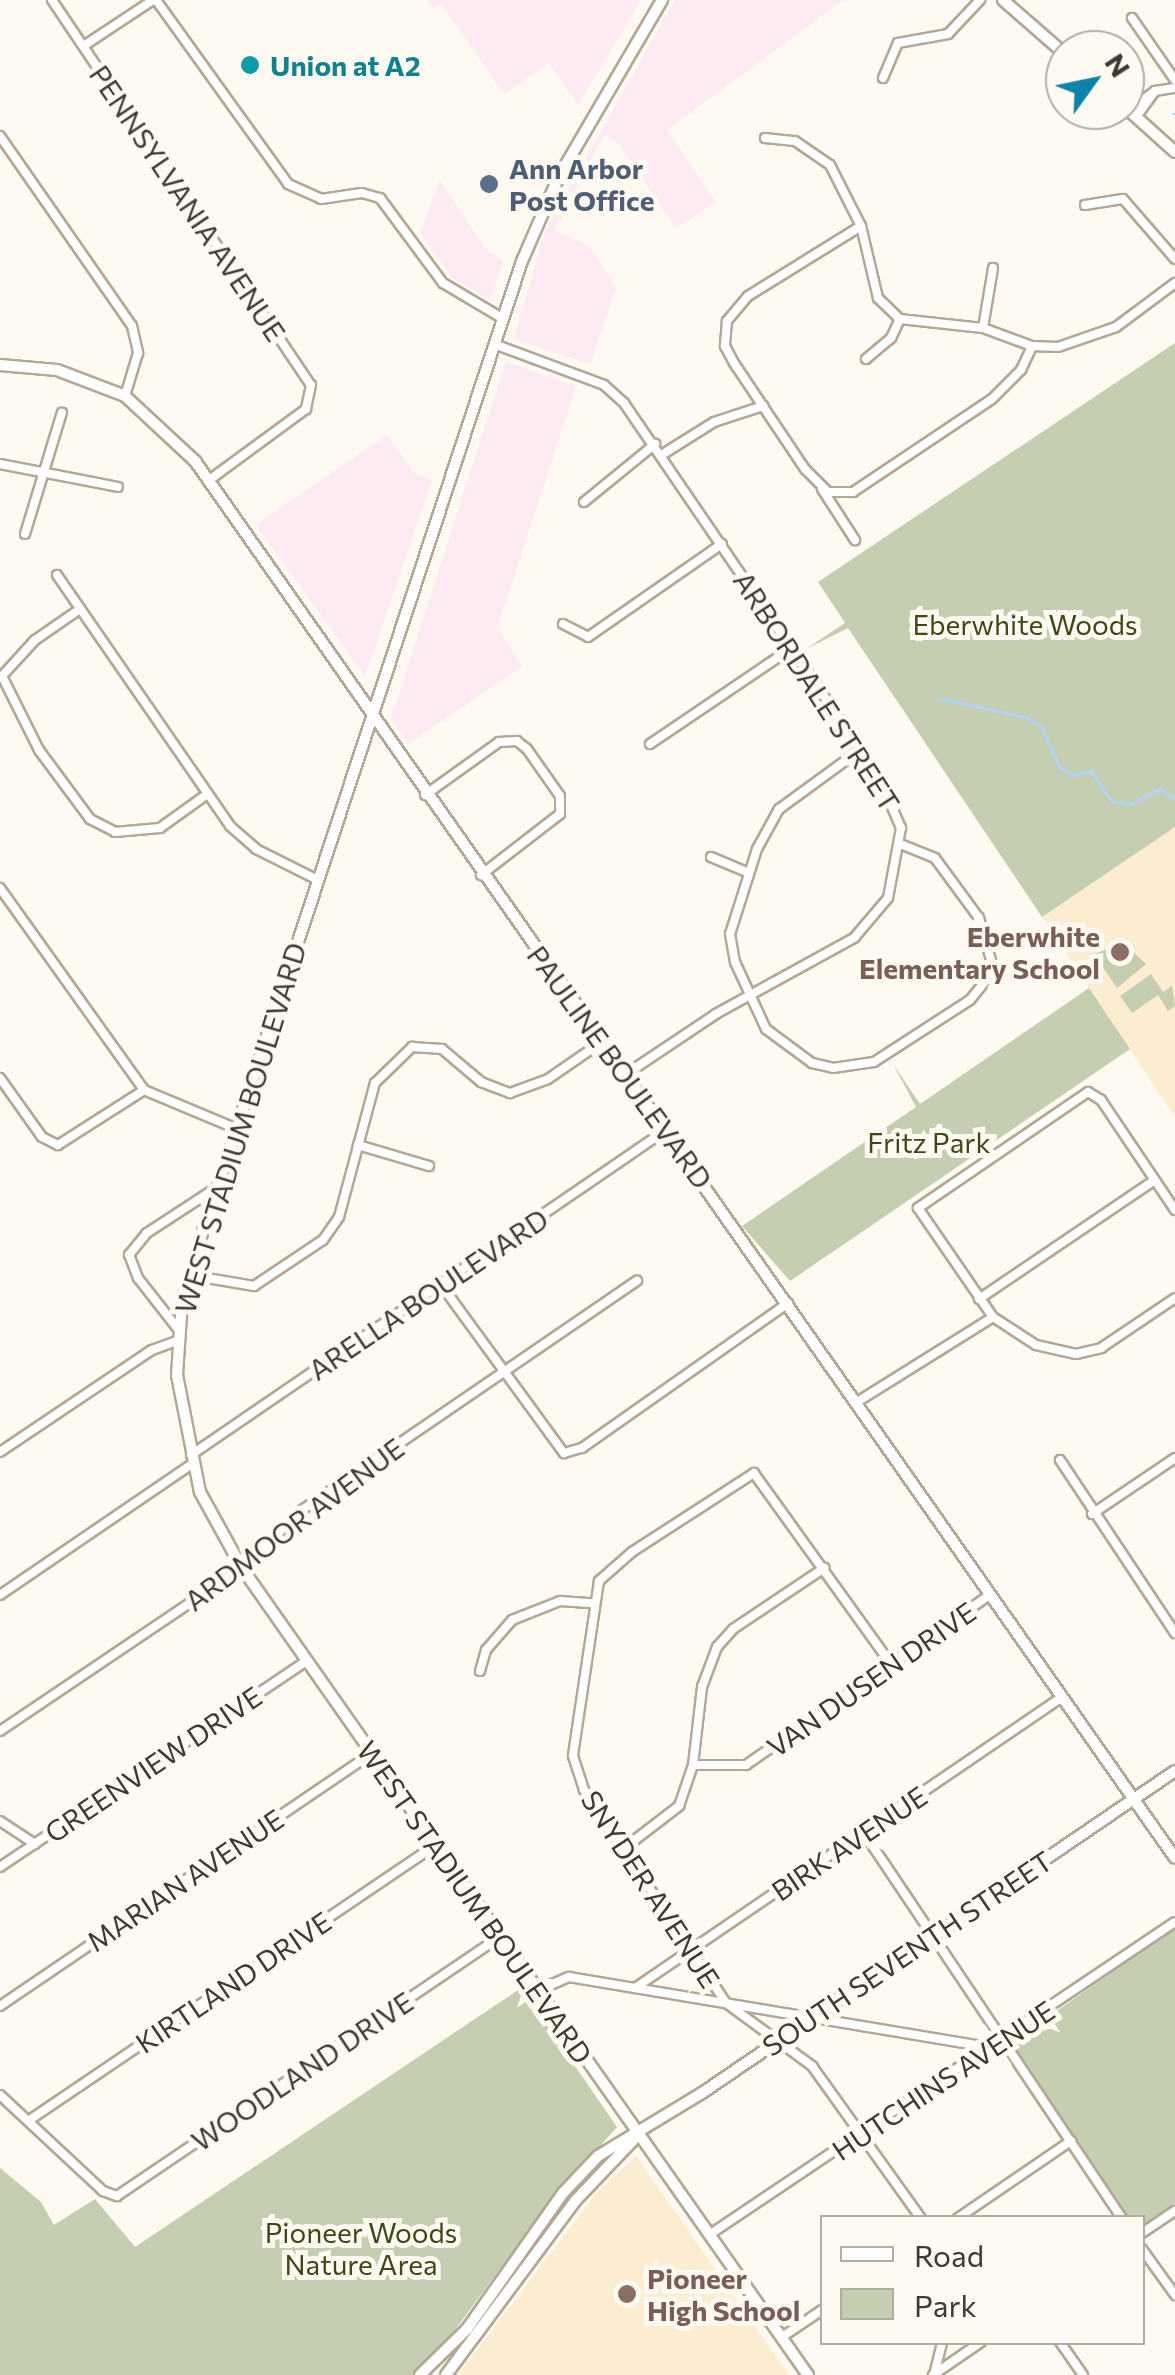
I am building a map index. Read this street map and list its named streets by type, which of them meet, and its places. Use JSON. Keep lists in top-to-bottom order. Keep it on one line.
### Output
{"streets":{"street":["PENNSYLVANIA AVENUE","ARBORDALE STREET","PAULINE BOULEVARD","WEST STADIUM BOULEVARD","ARELLA BOULEVARD","ARDMOOR AVENUE","VAN DUSEN DRIVE","GREENVIEW DRIVE","BIRK AVENUE","MARIAN AVENUE","SNYDER AVENUE","SOUTH SEVENTH STREET","KIRTLAND DRIVE","WOODLAND DRIVE","HUTCHINS AVENUE"]},"crossings":[["PENNSYLVANIA AVENUE","PAULINE BOULEVARD"],["ARBORDALE STREET","PAULINE BOULEVARD"],["ARBORDALE STREET","WEST STADIUM BOULEVARD"],["PAULINE BOULEVARD","WEST STADIUM BOULEVARD"],["PAULINE BOULEVARD","ARELLA BOULEVARD"],["PAULINE BOULEVARD","VAN DUSEN DRIVE"],["PAULINE BOULEVARD","BIRK AVENUE"],["PAULINE BOULEVARD","SOUTH SEVENTH STREET"],["WEST STADIUM BOULEVARD","ARELLA BOULEVARD"],["WEST STADIUM BOULEVARD","ARDMOOR AVENUE"],["WEST STADIUM BOULEVARD","GREENVIEW DRIVE"],["WEST STADIUM BOULEVARD","MARIAN AVENUE"],["WEST STADIUM BOULEVARD","SOUTH SEVENTH STREET"],["WEST STADIUM BOULEVARD","KIRTLAND DRIVE"],["WEST STADIUM BOULEVARD","WOODLAND DRIVE"],["WEST STADIUM BOULEVARD","HUTCHINS AVENUE"],["BIRK AVENUE","SNYDER AVENUE"],["SNYDER AVENUE","SOUTH SEVENTH STREET"],["SNYDER AVENUE","HUTCHINS AVENUE"],["KIRTLAND DRIVE","WOODLAND DRIVE"]],"parks":["Eberwhite Woods","Fritz Park","Pioneer Woods Nature Area"],"places":["Union at A2","Ann Arbor Post Office","Eberwhite Elementary School","Pioneer High School"],"legend":["Road","Park"],"north":"top right"}
